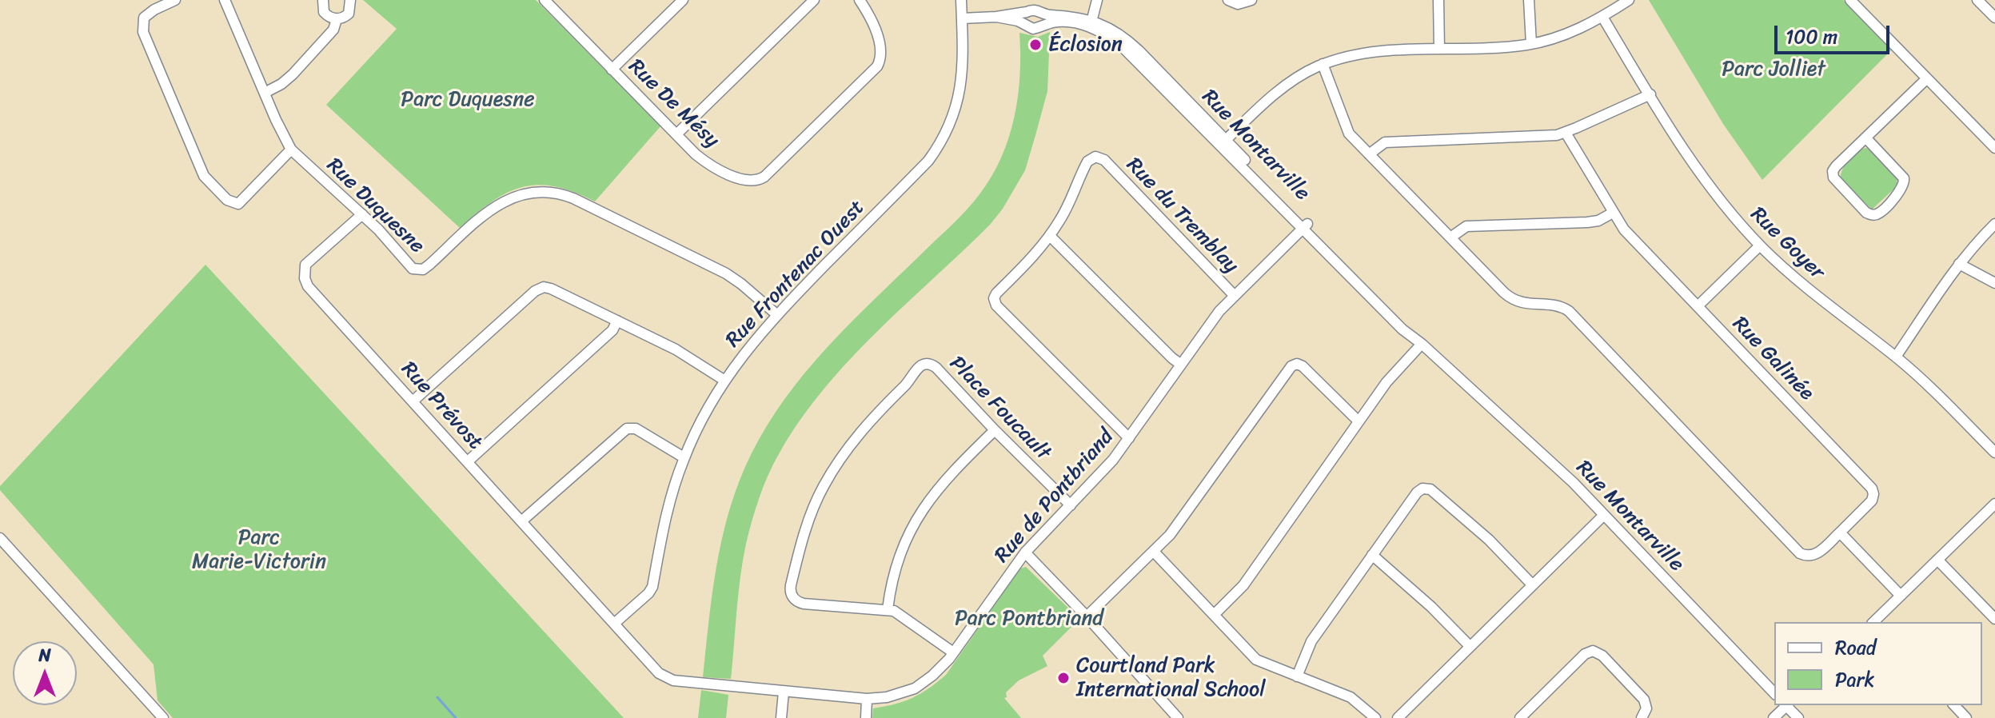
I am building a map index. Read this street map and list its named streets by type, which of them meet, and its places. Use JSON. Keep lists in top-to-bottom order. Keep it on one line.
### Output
{"streets":{"street":["Rue De Mésy","Rue Montarville","Rue Duquesne","Rue du Tremblay","Rue Goyer","Rue Frontenac Ouest","Rue Galinée","Rue Prévost","Place Foucault","Rue de Pontbriand"]},"crossings":[["Rue Montarville","Rue Frontenac Ouest"],["Rue Montarville","Rue de Pontbriand"],["Rue Duquesne","Rue Frontenac Ouest"],["Rue Duquesne","Rue Prévost"],["Rue du Tremblay","Rue de Pontbriand"],["Rue Frontenac Ouest","Rue Prévost"],["Rue Frontenac Ouest","Rue de Pontbriand"],["Rue Prévost","Rue de Pontbriand"],["Place Foucault","Rue de Pontbriand"]],"parks":["Parc Jolliet","Parc Duquesne","Parc Marie-Victorin","Parc Pontbriand"],"places":["Éclosion","Courtland Park International School"],"legend":["Road","Park"],"scale_bar":"100 m","north":"top"}
